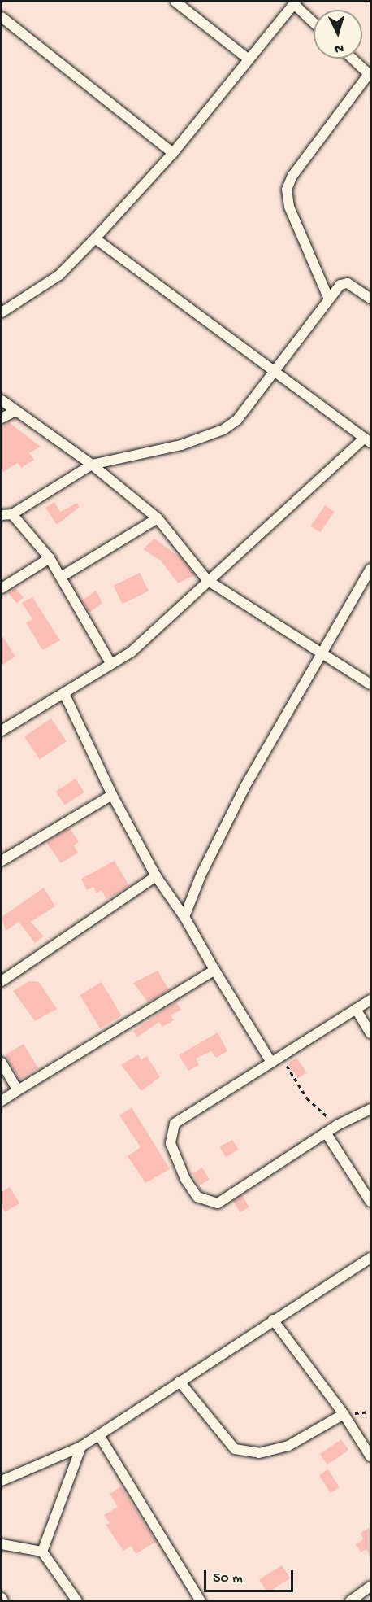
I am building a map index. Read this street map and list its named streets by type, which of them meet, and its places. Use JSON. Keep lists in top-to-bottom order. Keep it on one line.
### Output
{"scale_bar":"50 m","north":"bottom"}
